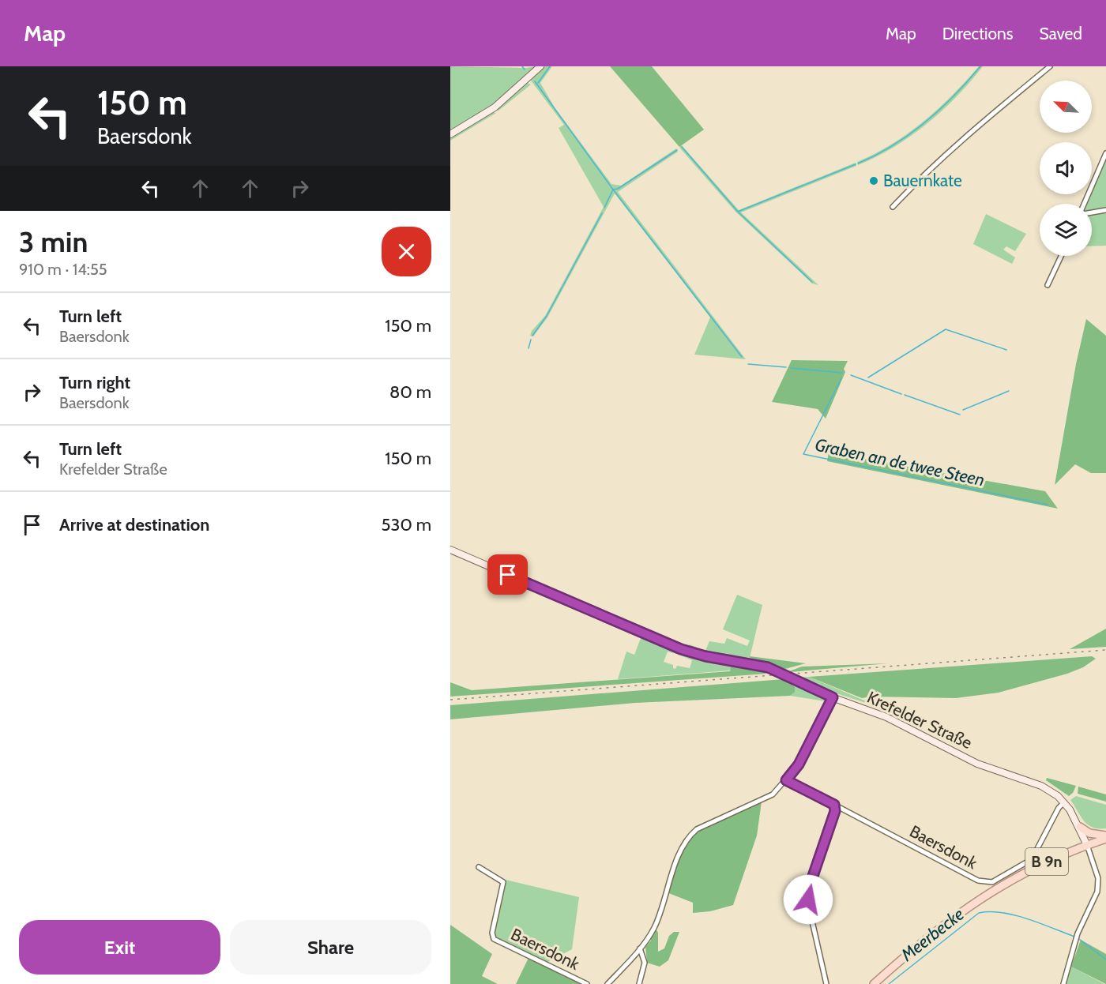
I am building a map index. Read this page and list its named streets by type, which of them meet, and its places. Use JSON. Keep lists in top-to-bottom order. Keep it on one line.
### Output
{"streets":{"main road":["Krefelder Straße","B 9n"],"street":["Baersdonk"]},"crossings":[["Krefelder Straße","Baersdonk"],["Krefelder Straße","B 9n"]],"water":["Graben an de twee Steen","Meerbecke"],"places":["Bauernkate"],"north":"top left","page":{"header":"Map","nav":["Map","Directions","Saved"],"turn":["150 m","Baersdonk"],"heading":["3 min","910 m · 14:55"],"list":[{"name":"Turn left","note":"Baersdonk","value":"150 m"},{"name":"Turn right","note":"Baersdonk","value":"80 m"},{"name":"Turn left","note":"Krefelder Straße","value":"150 m"},{"name":"Arrive at destination","value":"530 m"}],"buttons":["Exit","Share"]}}
